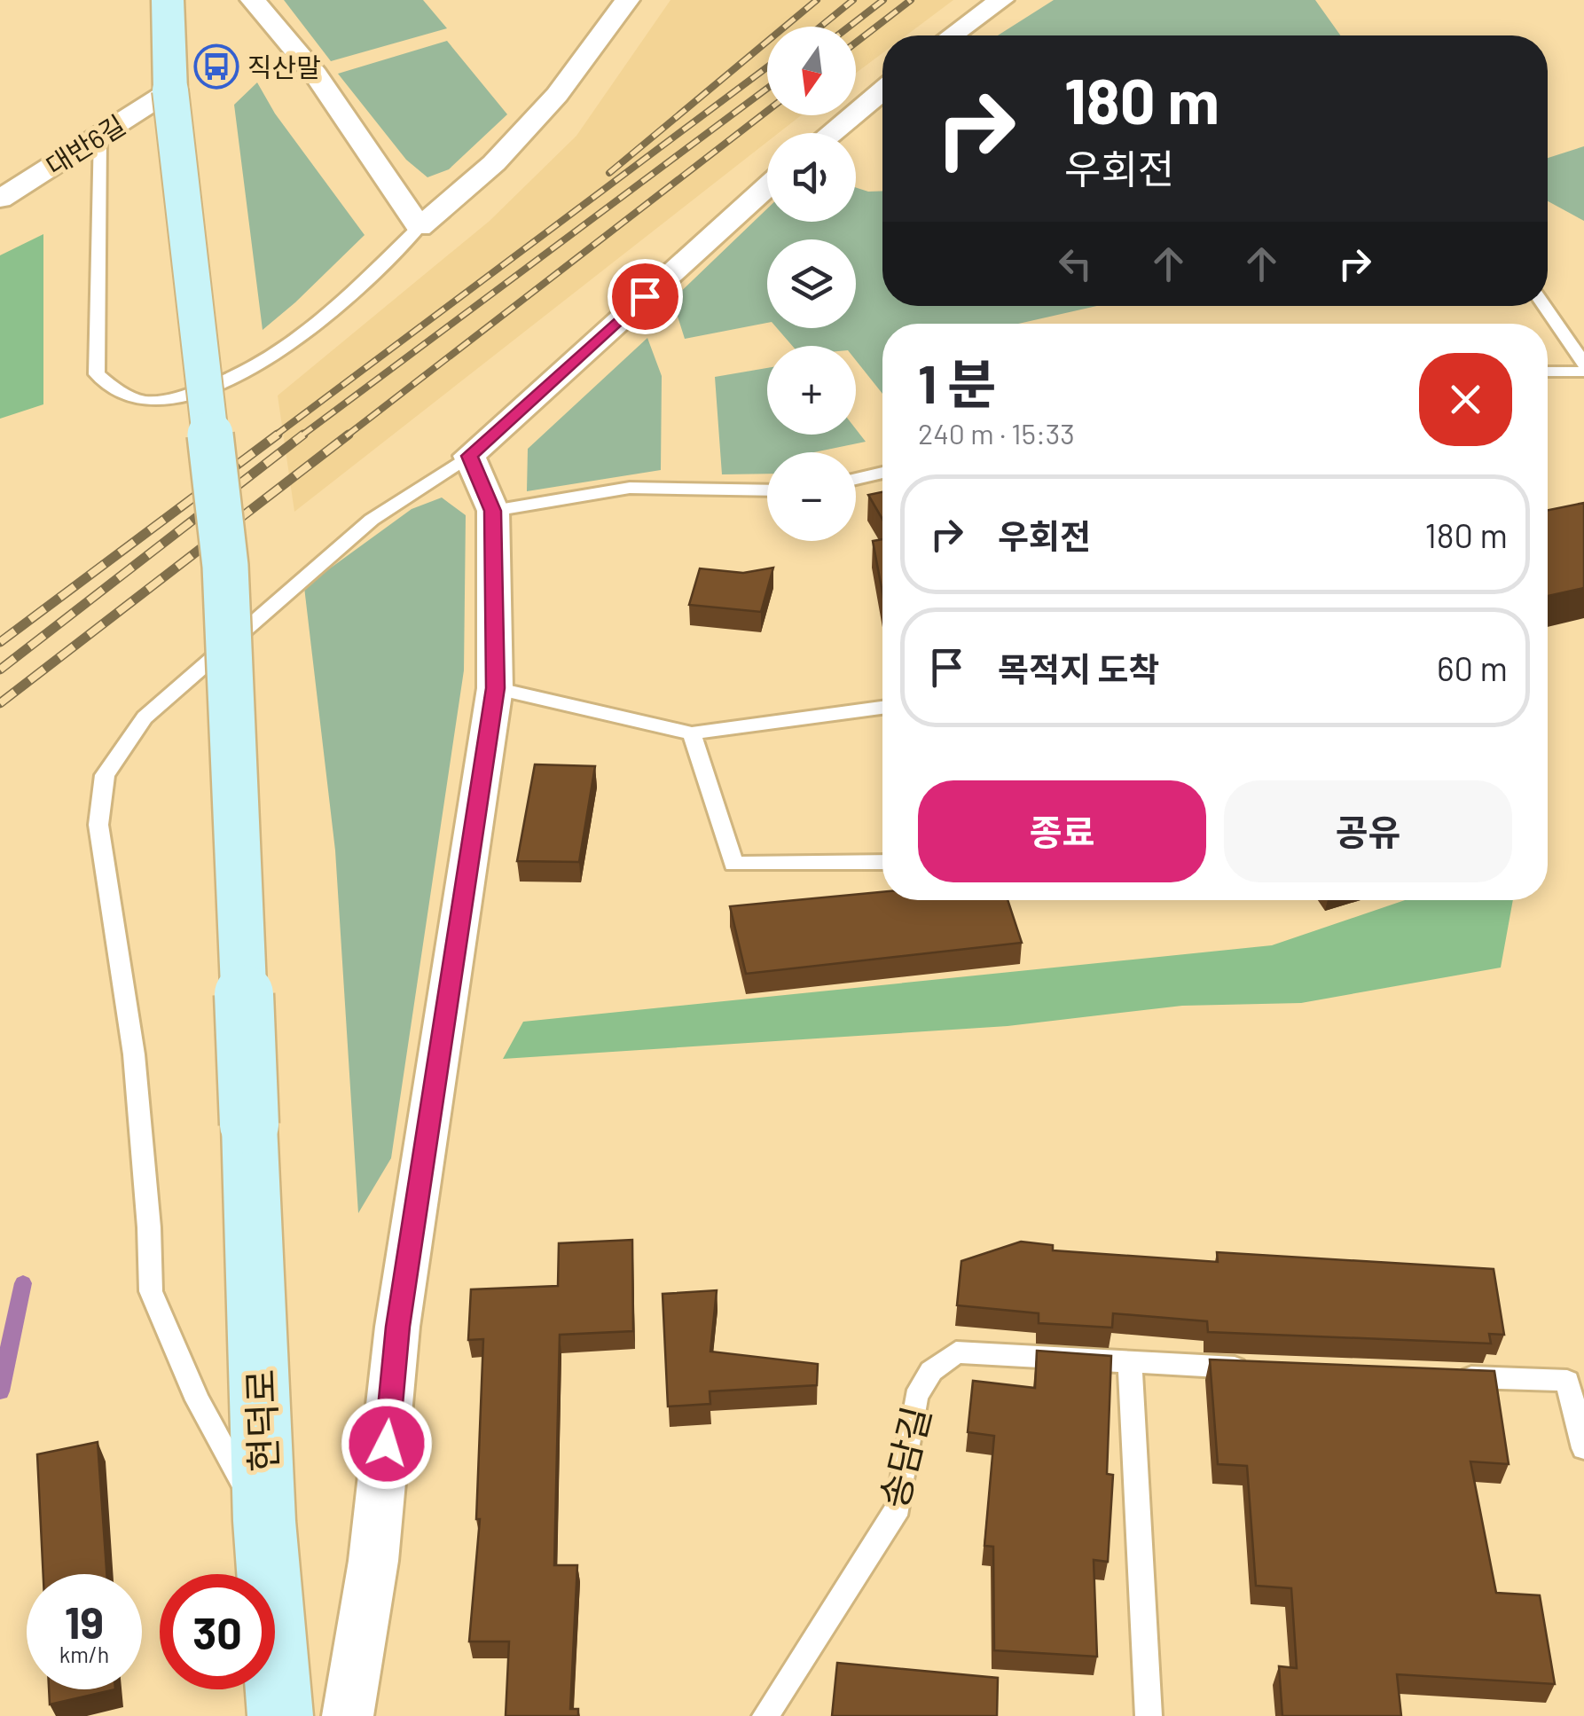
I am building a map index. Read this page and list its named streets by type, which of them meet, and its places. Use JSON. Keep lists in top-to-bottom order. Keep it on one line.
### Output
{"streets":{"main road":["현덕로"],"street":["대반6길"],"lane":["송담길"]},"crossings":[["대반6길","현덕로"]],"places":{"bus stop":["직산말"]},"north":"bottom","page":{"map_buttons":["+","−"],"turn":["180 m","우회전"],"heading":["1 분","240 m · 15:33"],"list":[{"name":"우회전","value":"180 m"},{"name":"목적지 도착","value":"60 m"}],"buttons":["종료","공유"],"speed":"19 km/h","limit":"30"}}
